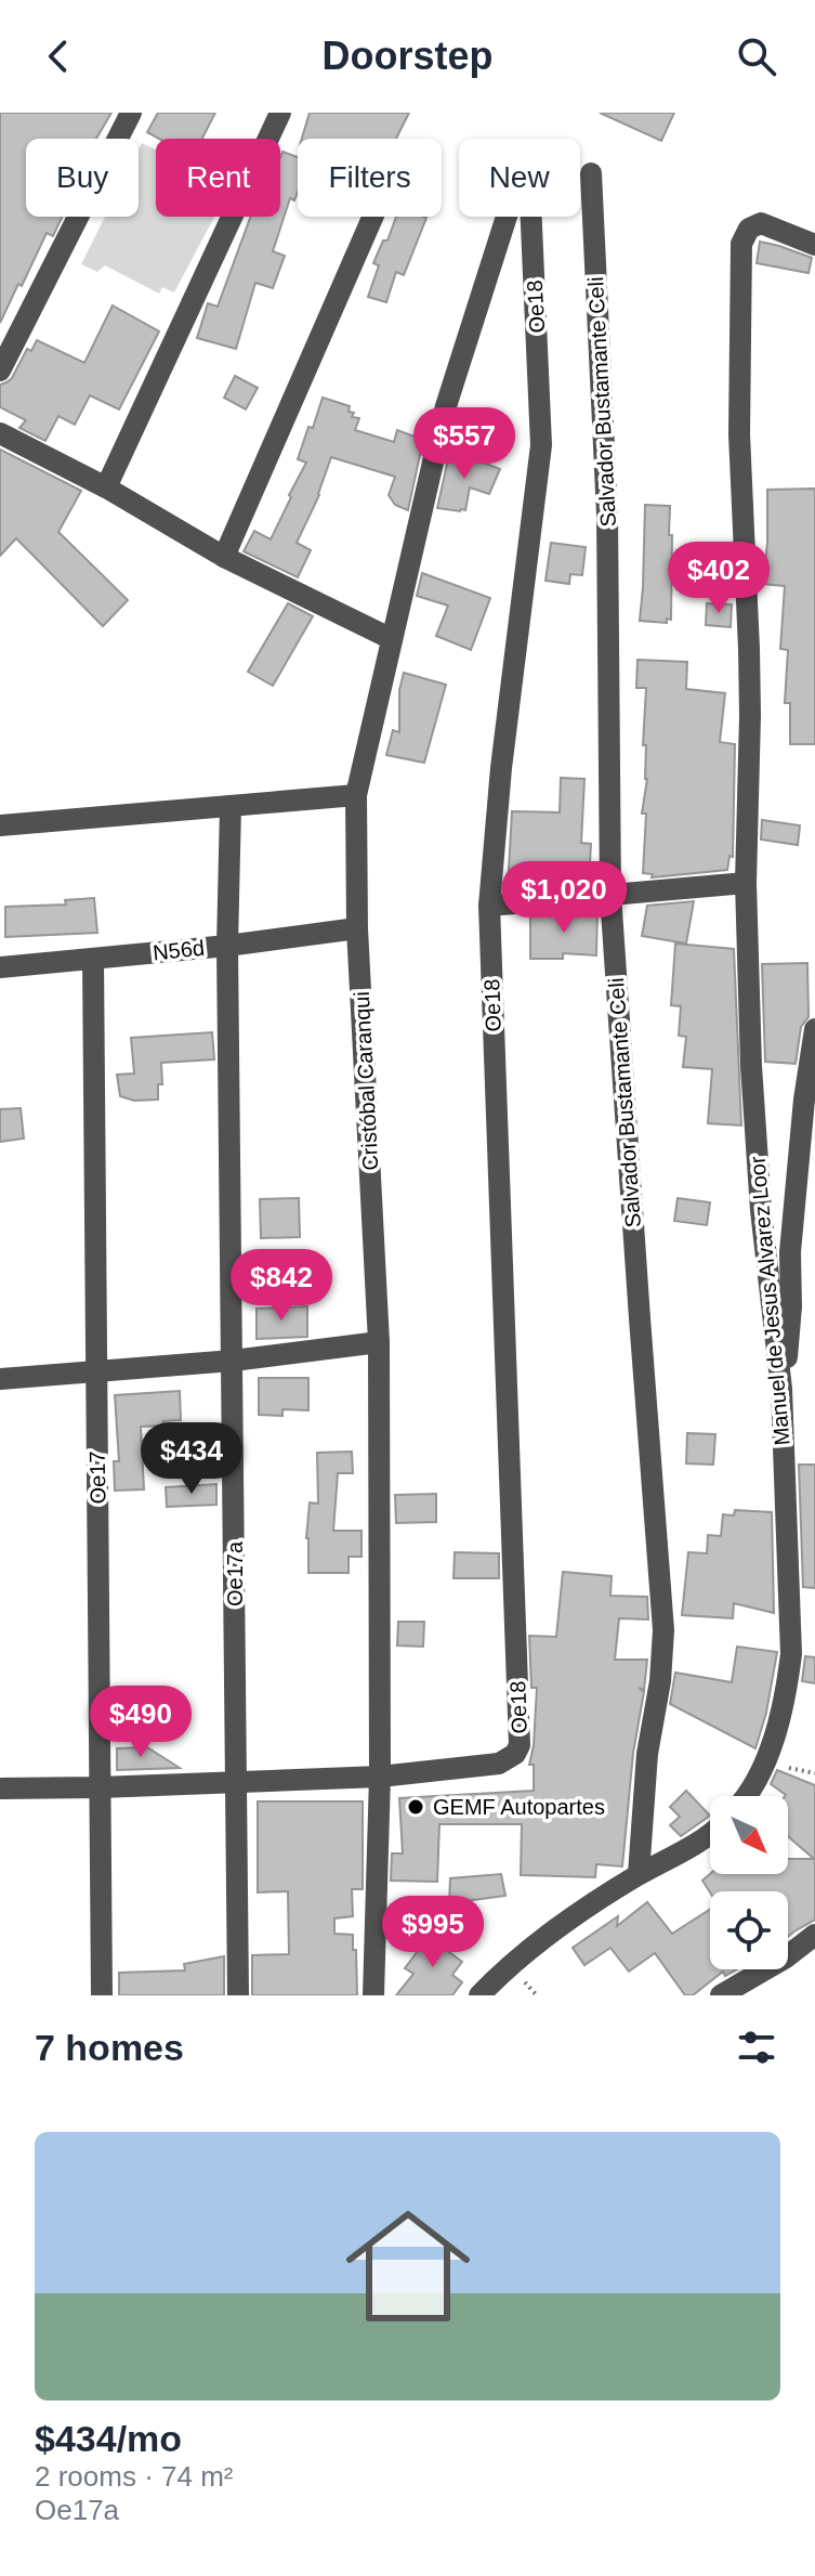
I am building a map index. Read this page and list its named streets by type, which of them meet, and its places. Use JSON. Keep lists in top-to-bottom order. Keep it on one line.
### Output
{"streets":{"street":["Oe18","Salvador Bustamante Celi","N56d","Cristóbal Caranqui","Manuel de Jesus Alvarez Loor","Oe17","Oe17a"]},"crossings":[["Oe18","Cristóbal Caranqui"],["N56d","Cristóbal Caranqui"],["N56d","Oe17"],["N56d","Oe17a"]],"places":["GEMF Autopartes"],"north":"bottom right","page":{"header":"Doorstep","chip":["Buy","Rent","Filters","New"],"price":["$557","$402","$1,020","$842","$434","$490","$995"],"heading":"7 homes","list":[{"name":"$434/mo","note":"2 rooms · 74 m² · Oe17a"}]}}
